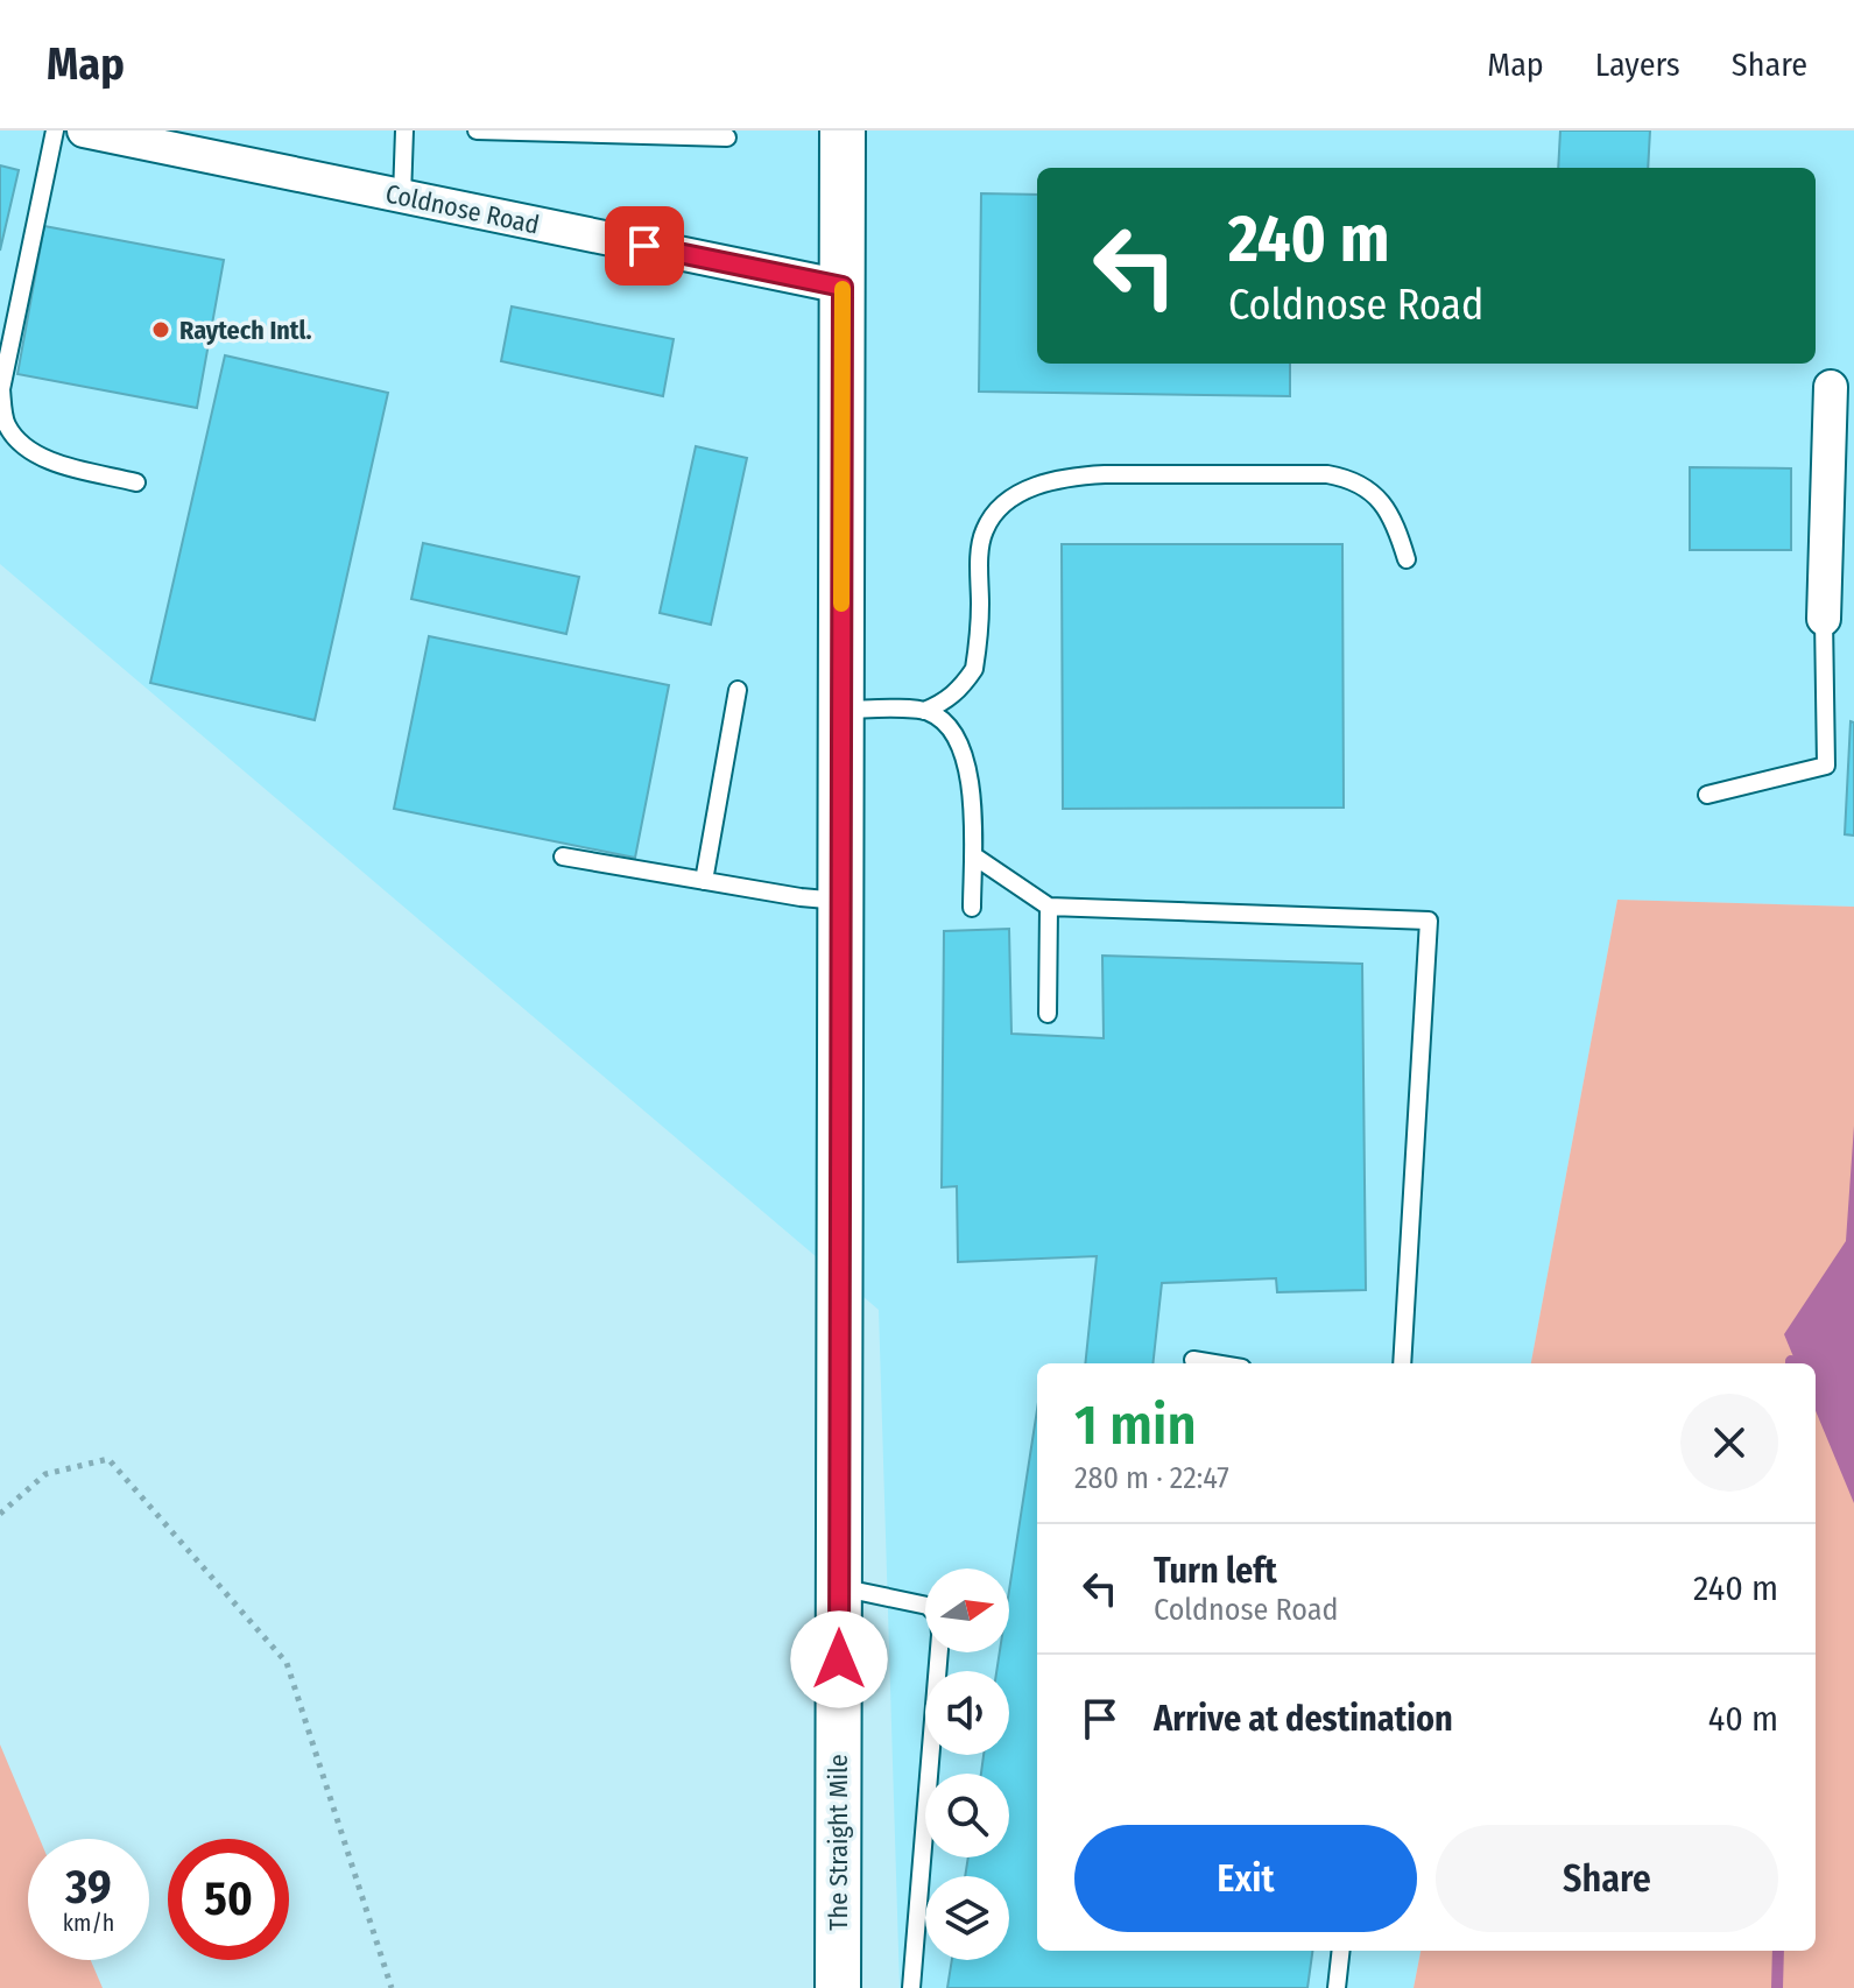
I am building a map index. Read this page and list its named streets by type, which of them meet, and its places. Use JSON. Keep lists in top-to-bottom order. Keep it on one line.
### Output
{"streets":{"main road":["The Straight Mile"],"street":["Coldnose Road"]},"crossings":[["Coldnose Road","The Straight Mile"]],"places":["Raytech Intl."],"north":"right","page":{"header":"Map","nav":["Map","Layers","Share"],"turn":["240 m","Coldnose Road"],"heading":["1 min","280 m · 22:47"],"list":[{"name":"Turn left","note":"Coldnose Road","value":"240 m"},{"name":"Arrive at destination","value":"40 m"}],"buttons":["Exit","Share"],"speed":"39 km/h","limit":"50"}}
